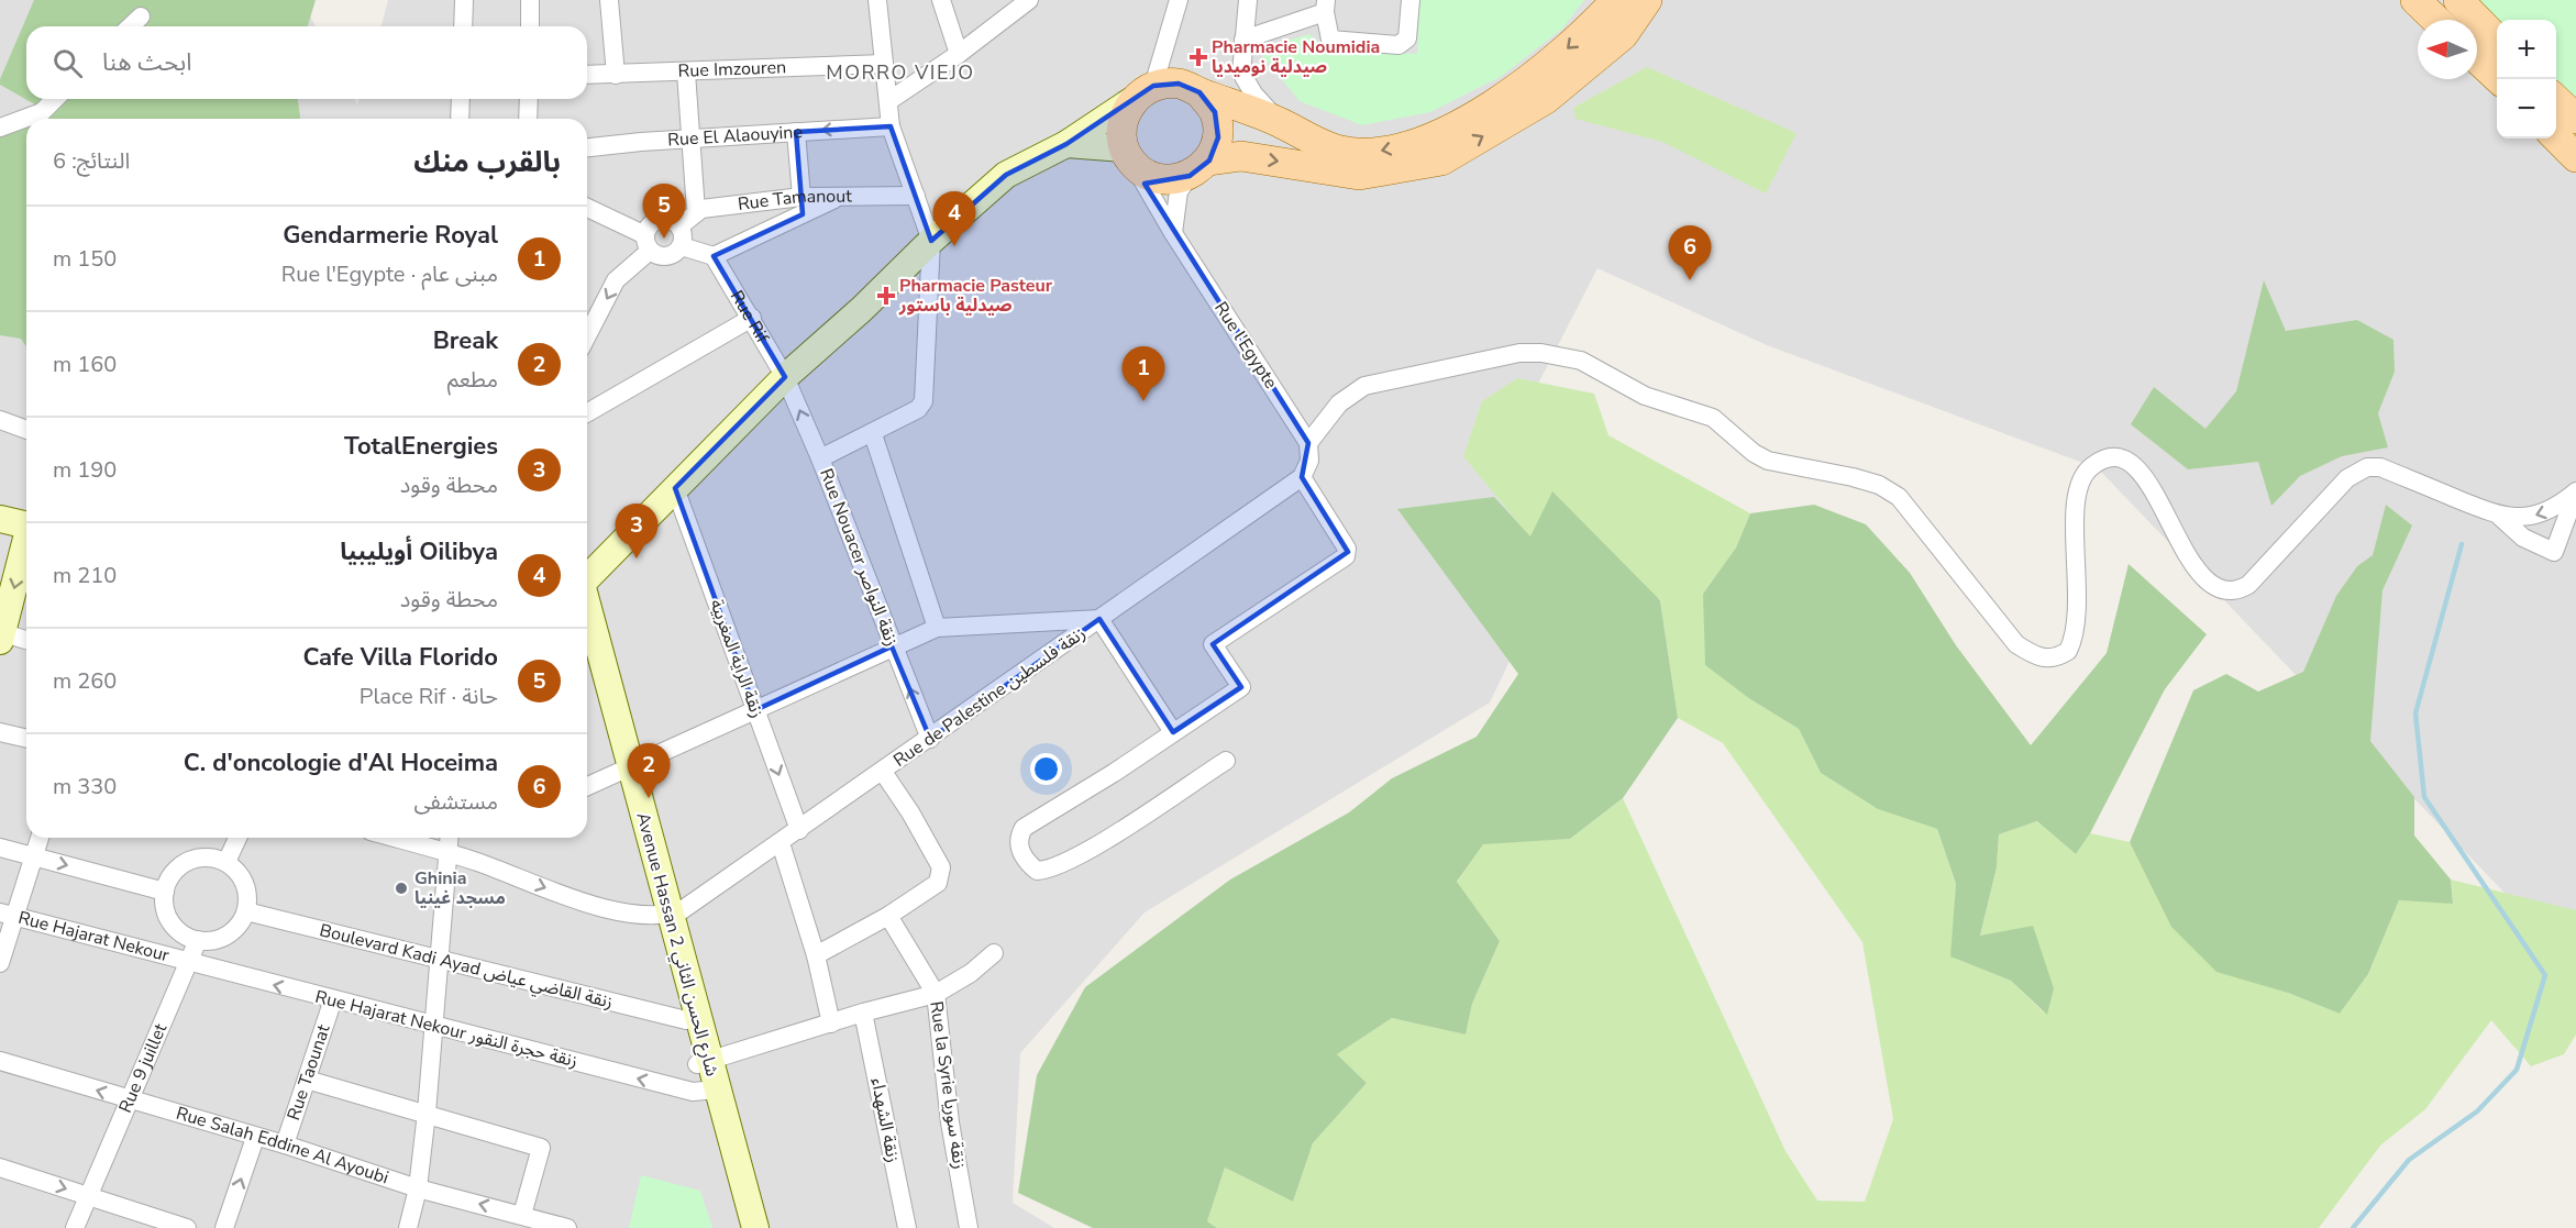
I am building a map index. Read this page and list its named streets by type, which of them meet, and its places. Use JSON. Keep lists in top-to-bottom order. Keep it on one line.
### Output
{"streets":{"street":["Rue Imzouren","Rue El Alaouyine","Rue Tamanout","Rue Rif","Rue l'Egypte","Rue Nouacer زنقة النواصر","زنقة الراية المغربية","Rue de Palestine زنقة فلسطين","Rue Hajarat Nekour","Avenue Hassan 2 شارع الحسن الثاني","Boulevard Kadi Ayad زنقة القاضي عياض","Rue Hajarat Nekour زنقة حجرة النقور","Rue 9 juillet","Rue Taounat","Rue la Syrie زنقة سوريا","زنقة الشهداء","Rue Salah Eddine Al Ayoubi"]},"crossings":[["Rue Rif","Rue Nouacer زنقة النواصر"],["Rue l'Egypte","Rue de Palestine زنقة فلسطين"],["Rue Nouacer زنقة النواصر","Rue de Palestine زنقة فلسطين"],["زنقة الراية المغربية","Rue de Palestine زنقة فلسطين"],["Rue de Palestine زنقة فلسطين","Avenue Hassan 2 شارع الحسن الثاني"],["Rue Hajarat Nekour","Rue Hajarat Nekour زنقة حجرة النقور"],["Rue Hajarat Nekour","Rue 9 juillet"],["Avenue Hassan 2 شارع الحسن الثاني","Boulevard Kadi Ayad زنقة القاضي عياض"],["Avenue Hassan 2 شارع الحسن الثاني","Rue Hajarat Nekour زنقة حجرة النقور"],["Boulevard Kadi Ayad زنقة القاضي عياض","Rue 9 juillet"],["Rue Hajarat Nekour زنقة حجرة النقور","Rue 9 juillet"],["Rue Hajarat Nekour زنقة حجرة النقور","Rue Taounat"],["Rue 9 juillet","Rue Salah Eddine Al Ayoubi"],["Rue Taounat","Rue Salah Eddine Al Ayoubi"]],"one_way":["Rue Nouacer زنقة النواصر","زنقة الراية المغربية"],"districts":["MORRO VIEJO"],"places":{"health":["Pharmacie Noumidia صيدلية نوميديا","Pharmacie Pasteur صيدلية باستور"],"other":["Ghinia مسجد غينيا"]},"north":"left","page":{"map_buttons":["+","−"],"search":"ابحث هنا","heading":["بالقرب منك","النتائج: 6"],"pins":["5","4","6","1","3","2"],"list":[{"mark":"1","name":"Gendarmerie Royal","note":"مبنى عام · Rue l'Egypte","value":"150 m"},{"mark":"2","name":"Break","note":"مطعم","value":"160 m"},{"mark":"3","name":"TotalEnergies","note":"محطة وقود","value":"190 m"},{"mark":"4","name":"Oilibya أويليبيا","note":"محطة وقود","value":"210 m"},{"mark":"5","name":"Cafe Villa Florido","note":"حانة · Place Rif","value":"260 m"},{"mark":"6","name":"C. d'oncologie d'Al Hoceima","note":"مستشفى","value":"330 m"}]}}
